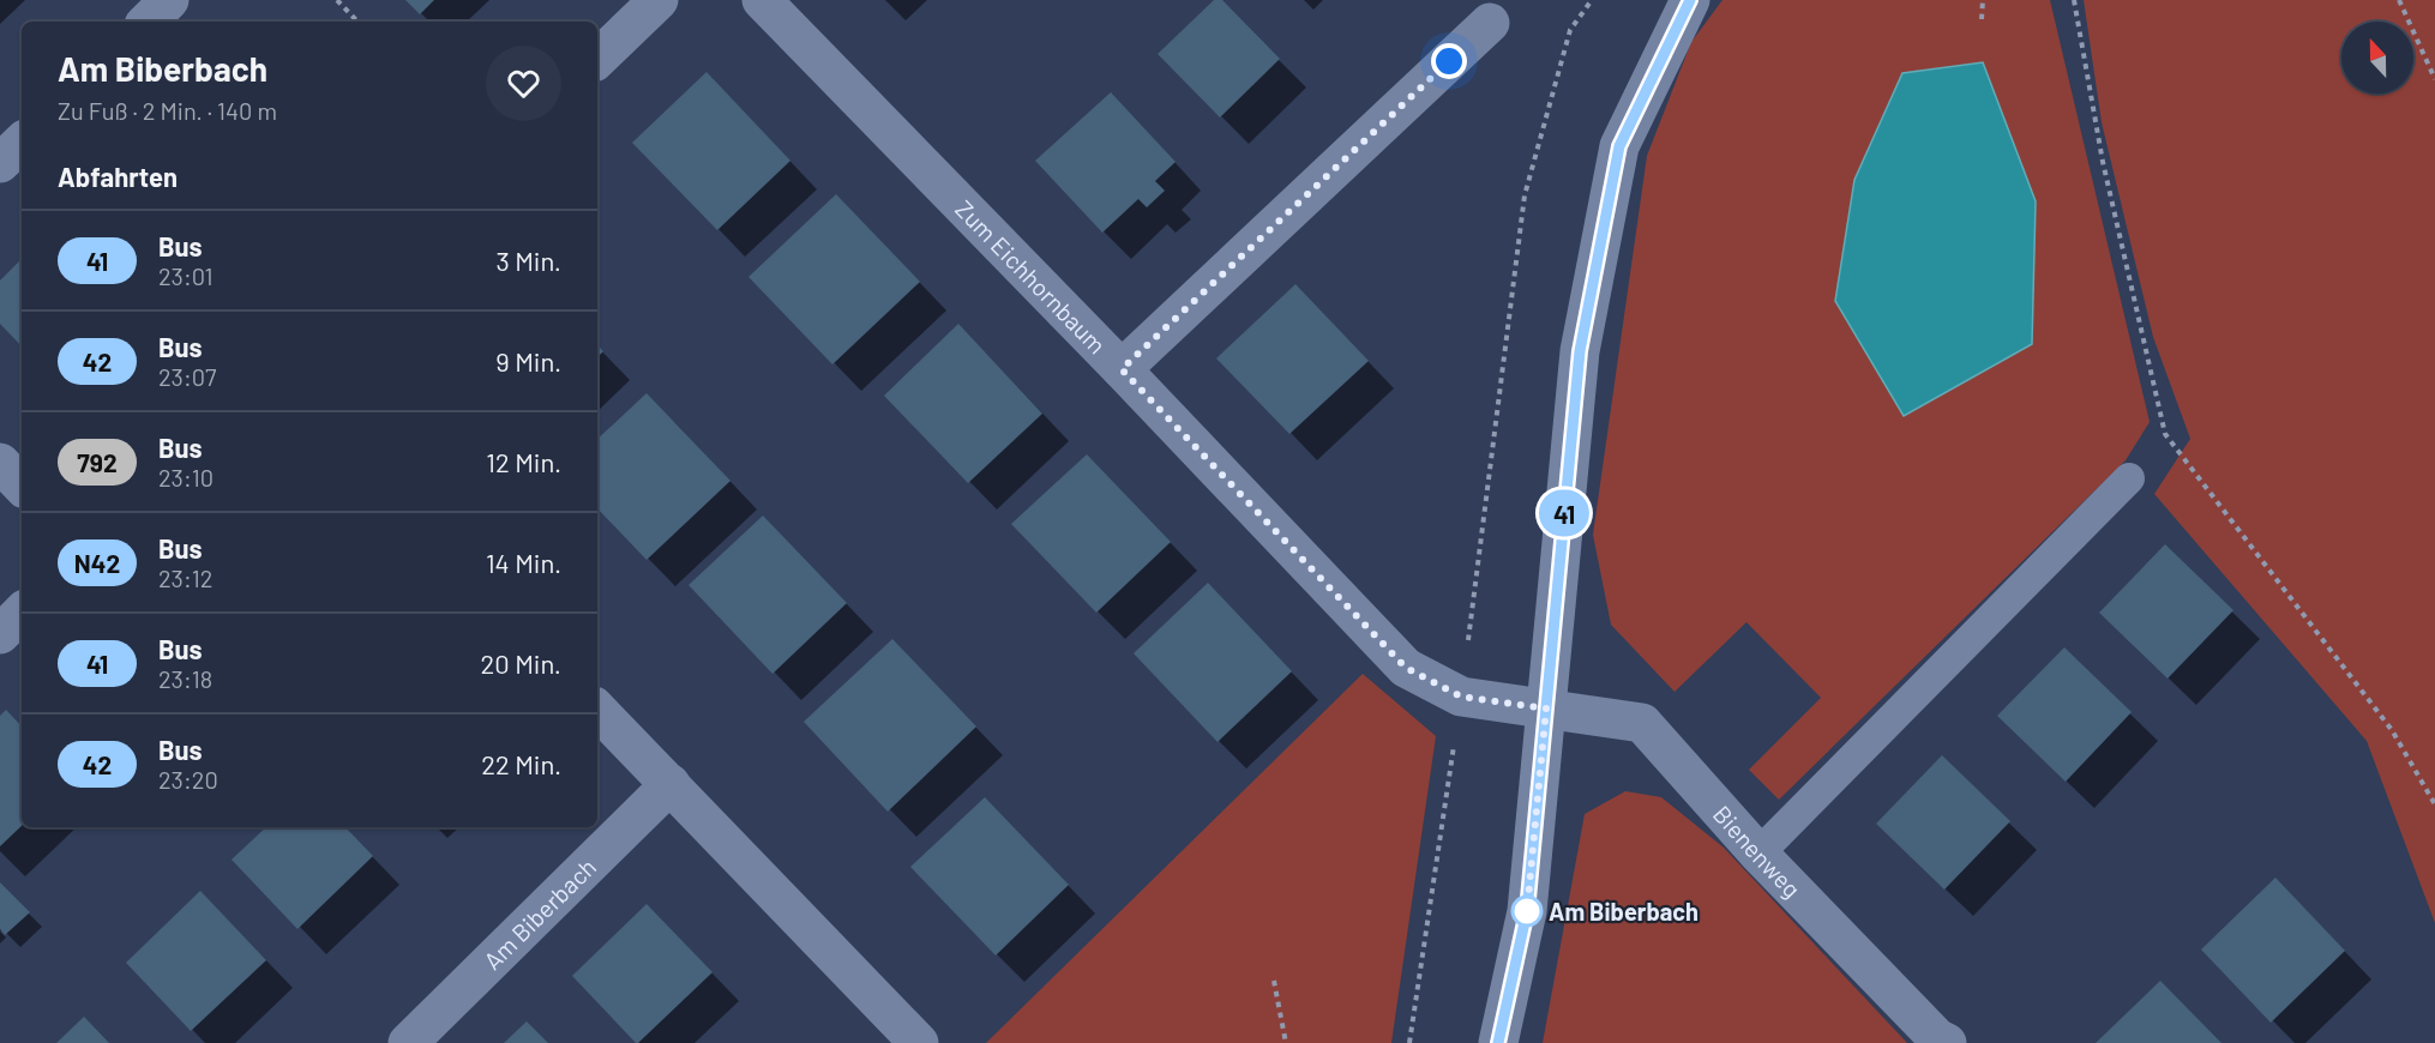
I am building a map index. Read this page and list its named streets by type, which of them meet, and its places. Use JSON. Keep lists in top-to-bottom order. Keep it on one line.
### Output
{"streets":{"street":["Zum Eichhornbaum","Bienenweg","Am Biberbach"]},"crossings":[["Zum Eichhornbaum","Bienenweg"]],"places":["Am Biberbach"],"lines":["bus line 41"],"north":"top","page":{"on_map":"41","heading":[["Am Biberbach","Zu Fuß · 2 Min. · 140 m"],"Abfahrten"],"list":[{"mark":"41","name":"Bus","note":"23:01","value":"3 Min."},{"mark":"42","name":"Bus","note":"23:07","value":"9 Min."},{"mark":"792","name":"Bus","note":"23:10","value":"12 Min."},{"mark":"N42","name":"Bus","note":"23:12","value":"14 Min."},{"mark":"41","name":"Bus","note":"23:18","value":"20 Min."},{"mark":"42","name":"Bus","note":"23:20","value":"22 Min."}]}}
